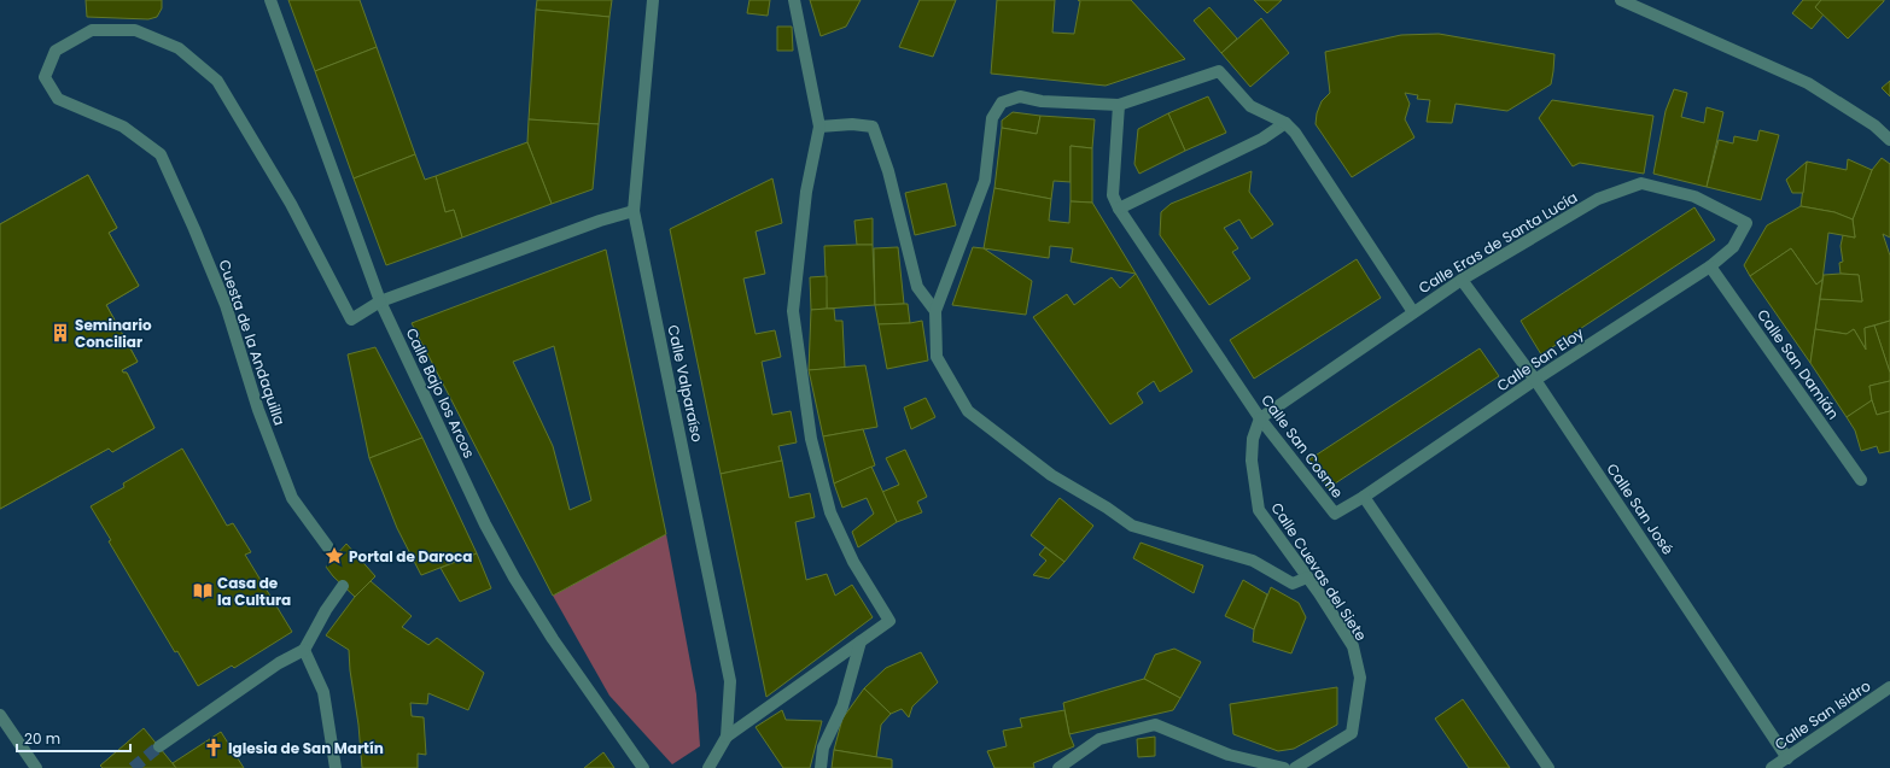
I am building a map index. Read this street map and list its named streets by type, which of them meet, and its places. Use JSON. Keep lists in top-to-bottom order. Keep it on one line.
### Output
{"streets":{"street":["Calle Eras de Santa Lucía","Cuesta de la Andaquilla","Calle San Eloy","Calle San Damián","Calle Valparaíso","Calle Bajo los Arcos","Calle San Cosme","Calle San José","Calle Cuevas del Siete","Calle San Isidro"]},"crossings":[["Calle Eras de Santa Lucía","Calle San Eloy"],["Calle Eras de Santa Lucía","Calle San Cosme"],["Calle Eras de Santa Lucía","Calle San José"],["Calle Eras de Santa Lucía","Calle Cuevas del Siete"],["Cuesta de la Andaquilla","Calle Bajo los Arcos"],["Calle San Eloy","Calle San Damián"],["Calle San Eloy","Calle San Cosme"],["Calle San Eloy","Calle San José"],["Calle San Cosme","Calle Cuevas del Siete"],["Calle San José","Calle San Isidro"]],"places":{"building":["Seminario Conciliar"],"place":["Portal de Daroca"],"library":["Casa de la Cultura"],"church":["Iglesia de San Martín"]},"scale_bar":"20 m"}
